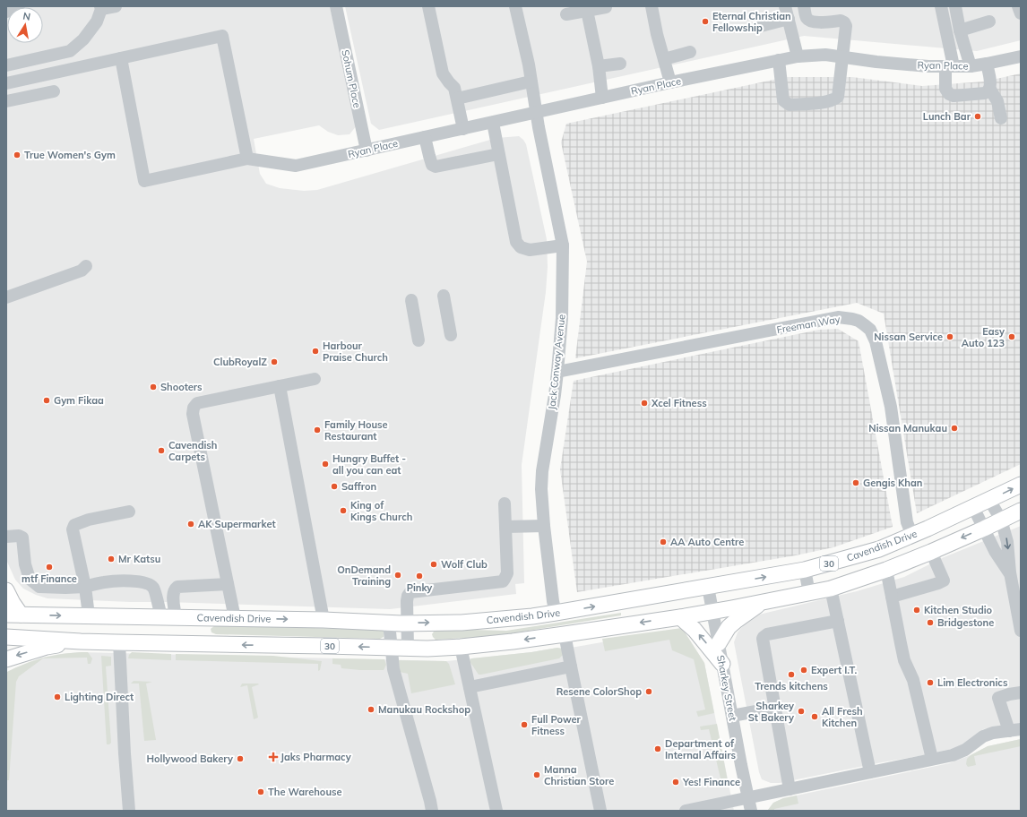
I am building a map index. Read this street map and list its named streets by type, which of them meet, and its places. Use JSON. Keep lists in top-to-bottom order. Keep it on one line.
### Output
{"streets":{"main road":["Cavendish Drive","30"],"street":["Ryan Place","Sohum Place","Freeman Way","Jack Conway Avenue","Sharkey Street"]},"crossings":[["Ryan Place","Sohum Place"],["Ryan Place","Jack Conway Avenue"],["Freeman Way","Jack Conway Avenue"],["Freeman Way","Cavendish Drive"],["Jack Conway Avenue","Cavendish Drive"],["Cavendish Drive","Sharkey Street"],["30","Sharkey Street"]],"places":{"other":["Eternal Christian Fellowship","Lunch Bar","True Women's Gym","Nissan Service","Easy Auto 123","Harbour Praise Church","ClubRoyalZ","Shooters","Gym Fikaa","Xcel Fitness","Nissan Manukau","Family House Restaurant","Cavendish Carpets","Hungry Buffet - all you can eat","Gengis Khan","Saffron","King of Kings Church","AK Supermarket","AA Auto Centre","Mr Katsu","Wolf Club","mtf Finance","OnDemand Training","Pinky","Kitchen Studio","Bridgestone","Expert I.T.","Trends kitchens","Lim Electronics","Resene ColorShop","Lighting Direct","Manukau Rockshop","Sharkey St Bakery","All Fresh Kitchen","Full Power Fitness","Department of Internal Affairs","Hollywood Bakery","Manna Christian Store","Yes! Finance","The Warehouse"],"health":["Jaks Pharmacy"]},"north":"top"}
